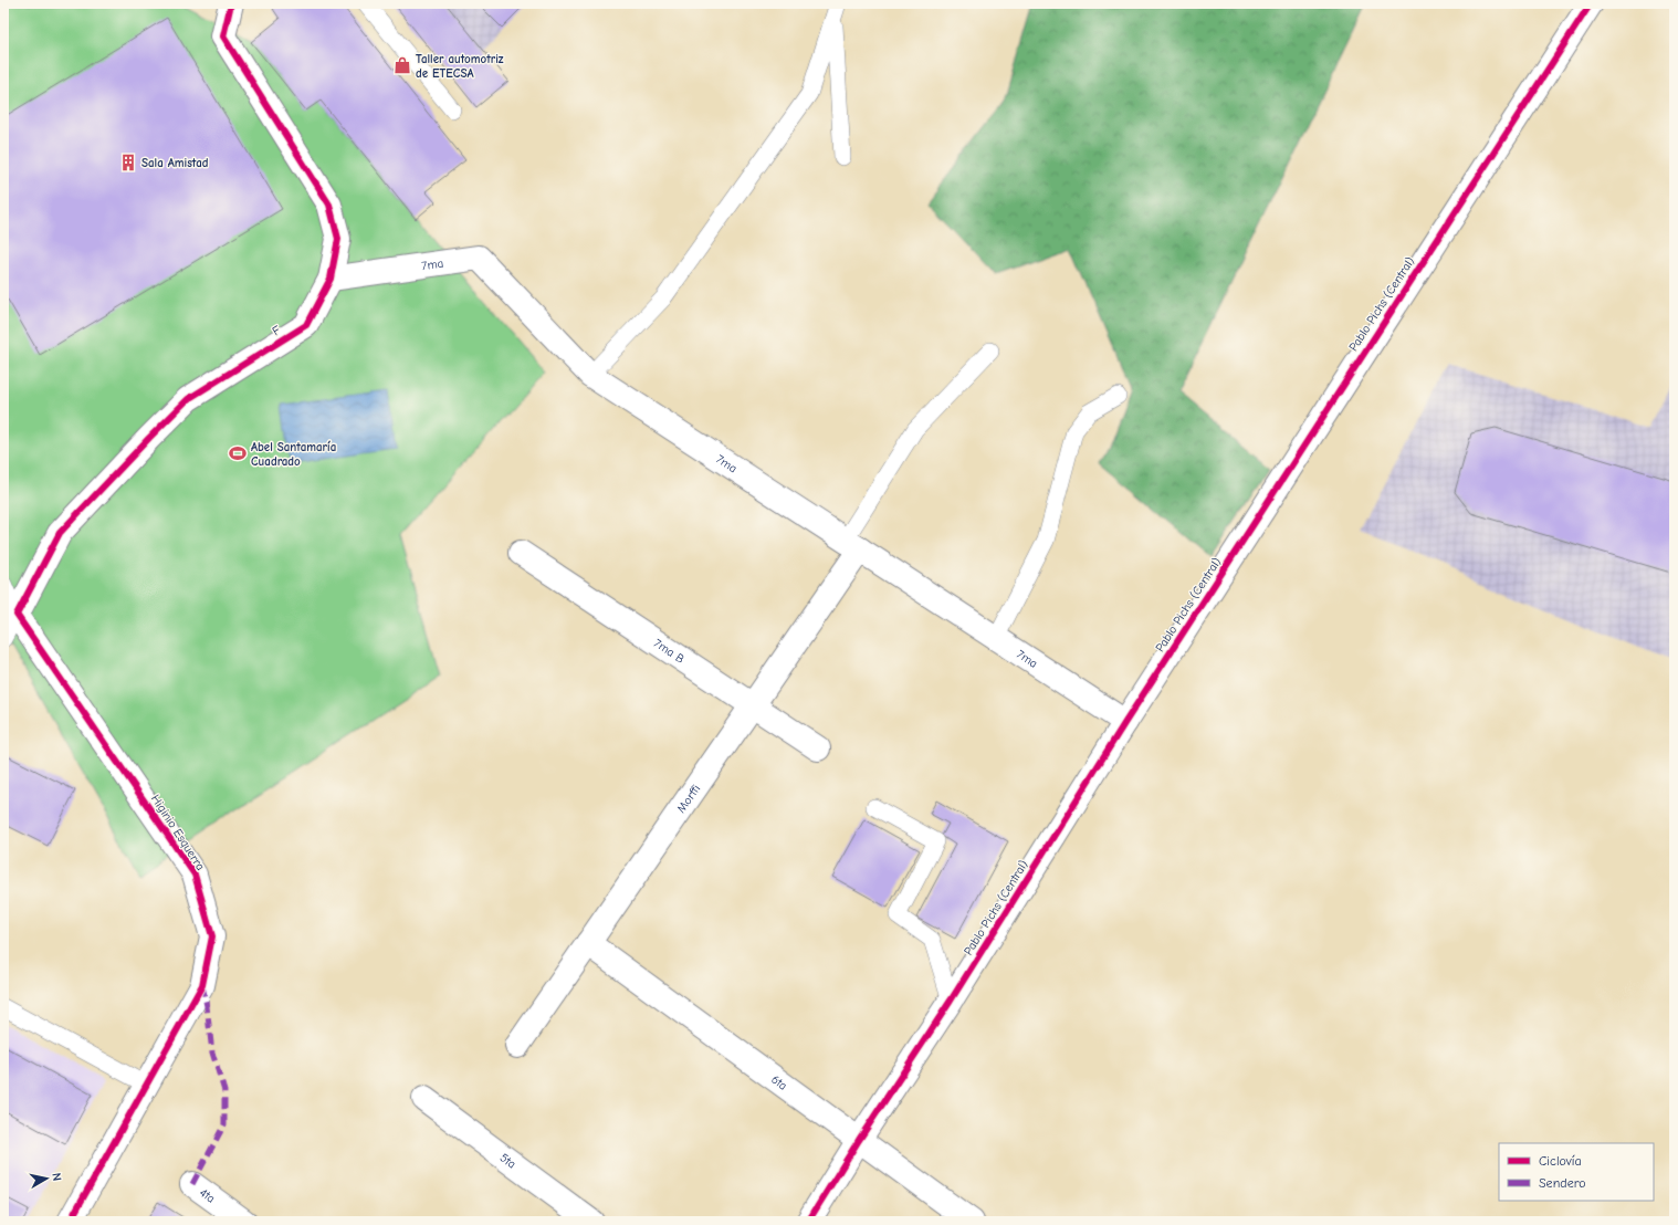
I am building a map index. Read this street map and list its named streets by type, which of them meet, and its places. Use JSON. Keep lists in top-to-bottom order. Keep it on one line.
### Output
{"streets":{"street":["7ma","Pablo Pichs (Central)","F","7ma B","Morffi","Higinio Esquerra","6ta","5ta","4ta"]},"crossings":[["7ma","Pablo Pichs (Central)"],["7ma","F"],["7ma","Morffi"],["Pablo Pichs (Central)","6ta"],["F","Higinio Esquerra"],["7ma B","Morffi"],["Morffi","6ta"]],"places":{"shop":["Taller automotriz de ETECSA"],"building":["Sala Amistad"],"sports":["Abel Santamaría Cuadrado"]},"legend":["Ciclovía","Sendero"],"north":"right"}
